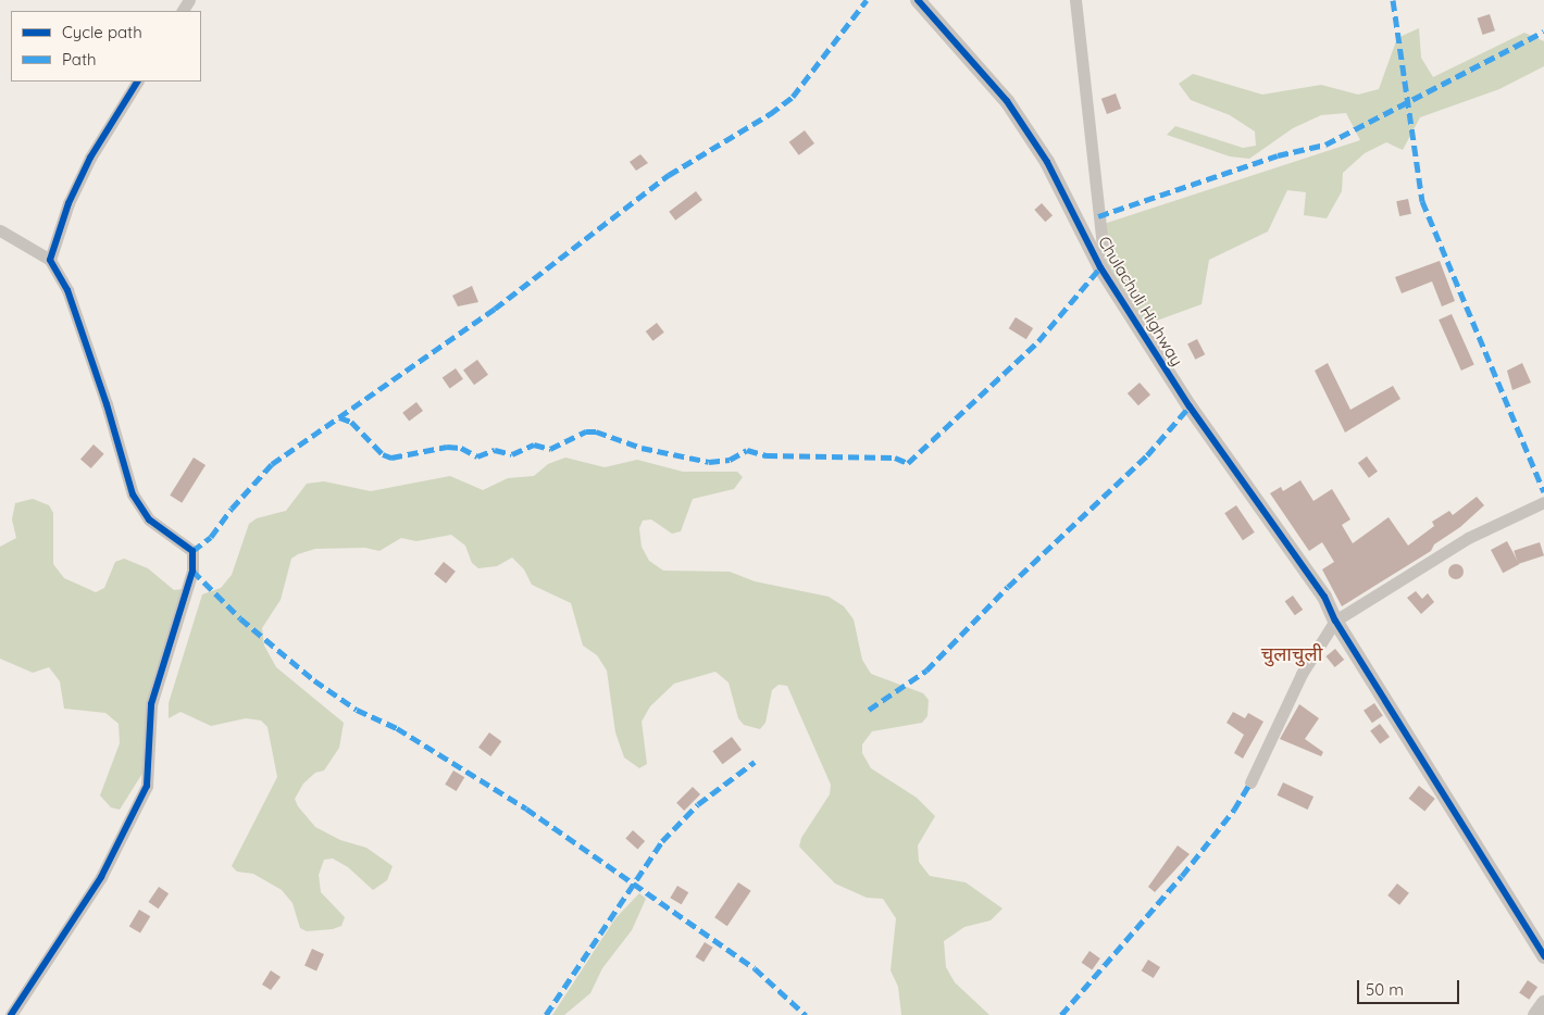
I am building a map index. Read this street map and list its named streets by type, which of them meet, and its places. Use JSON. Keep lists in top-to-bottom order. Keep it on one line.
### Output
{"streets":{"street":["Chulachuli Highway"]},"districts":["चुलाचुली"],"legend":["Cycle path","Path"],"scale_bar":"50 m"}
